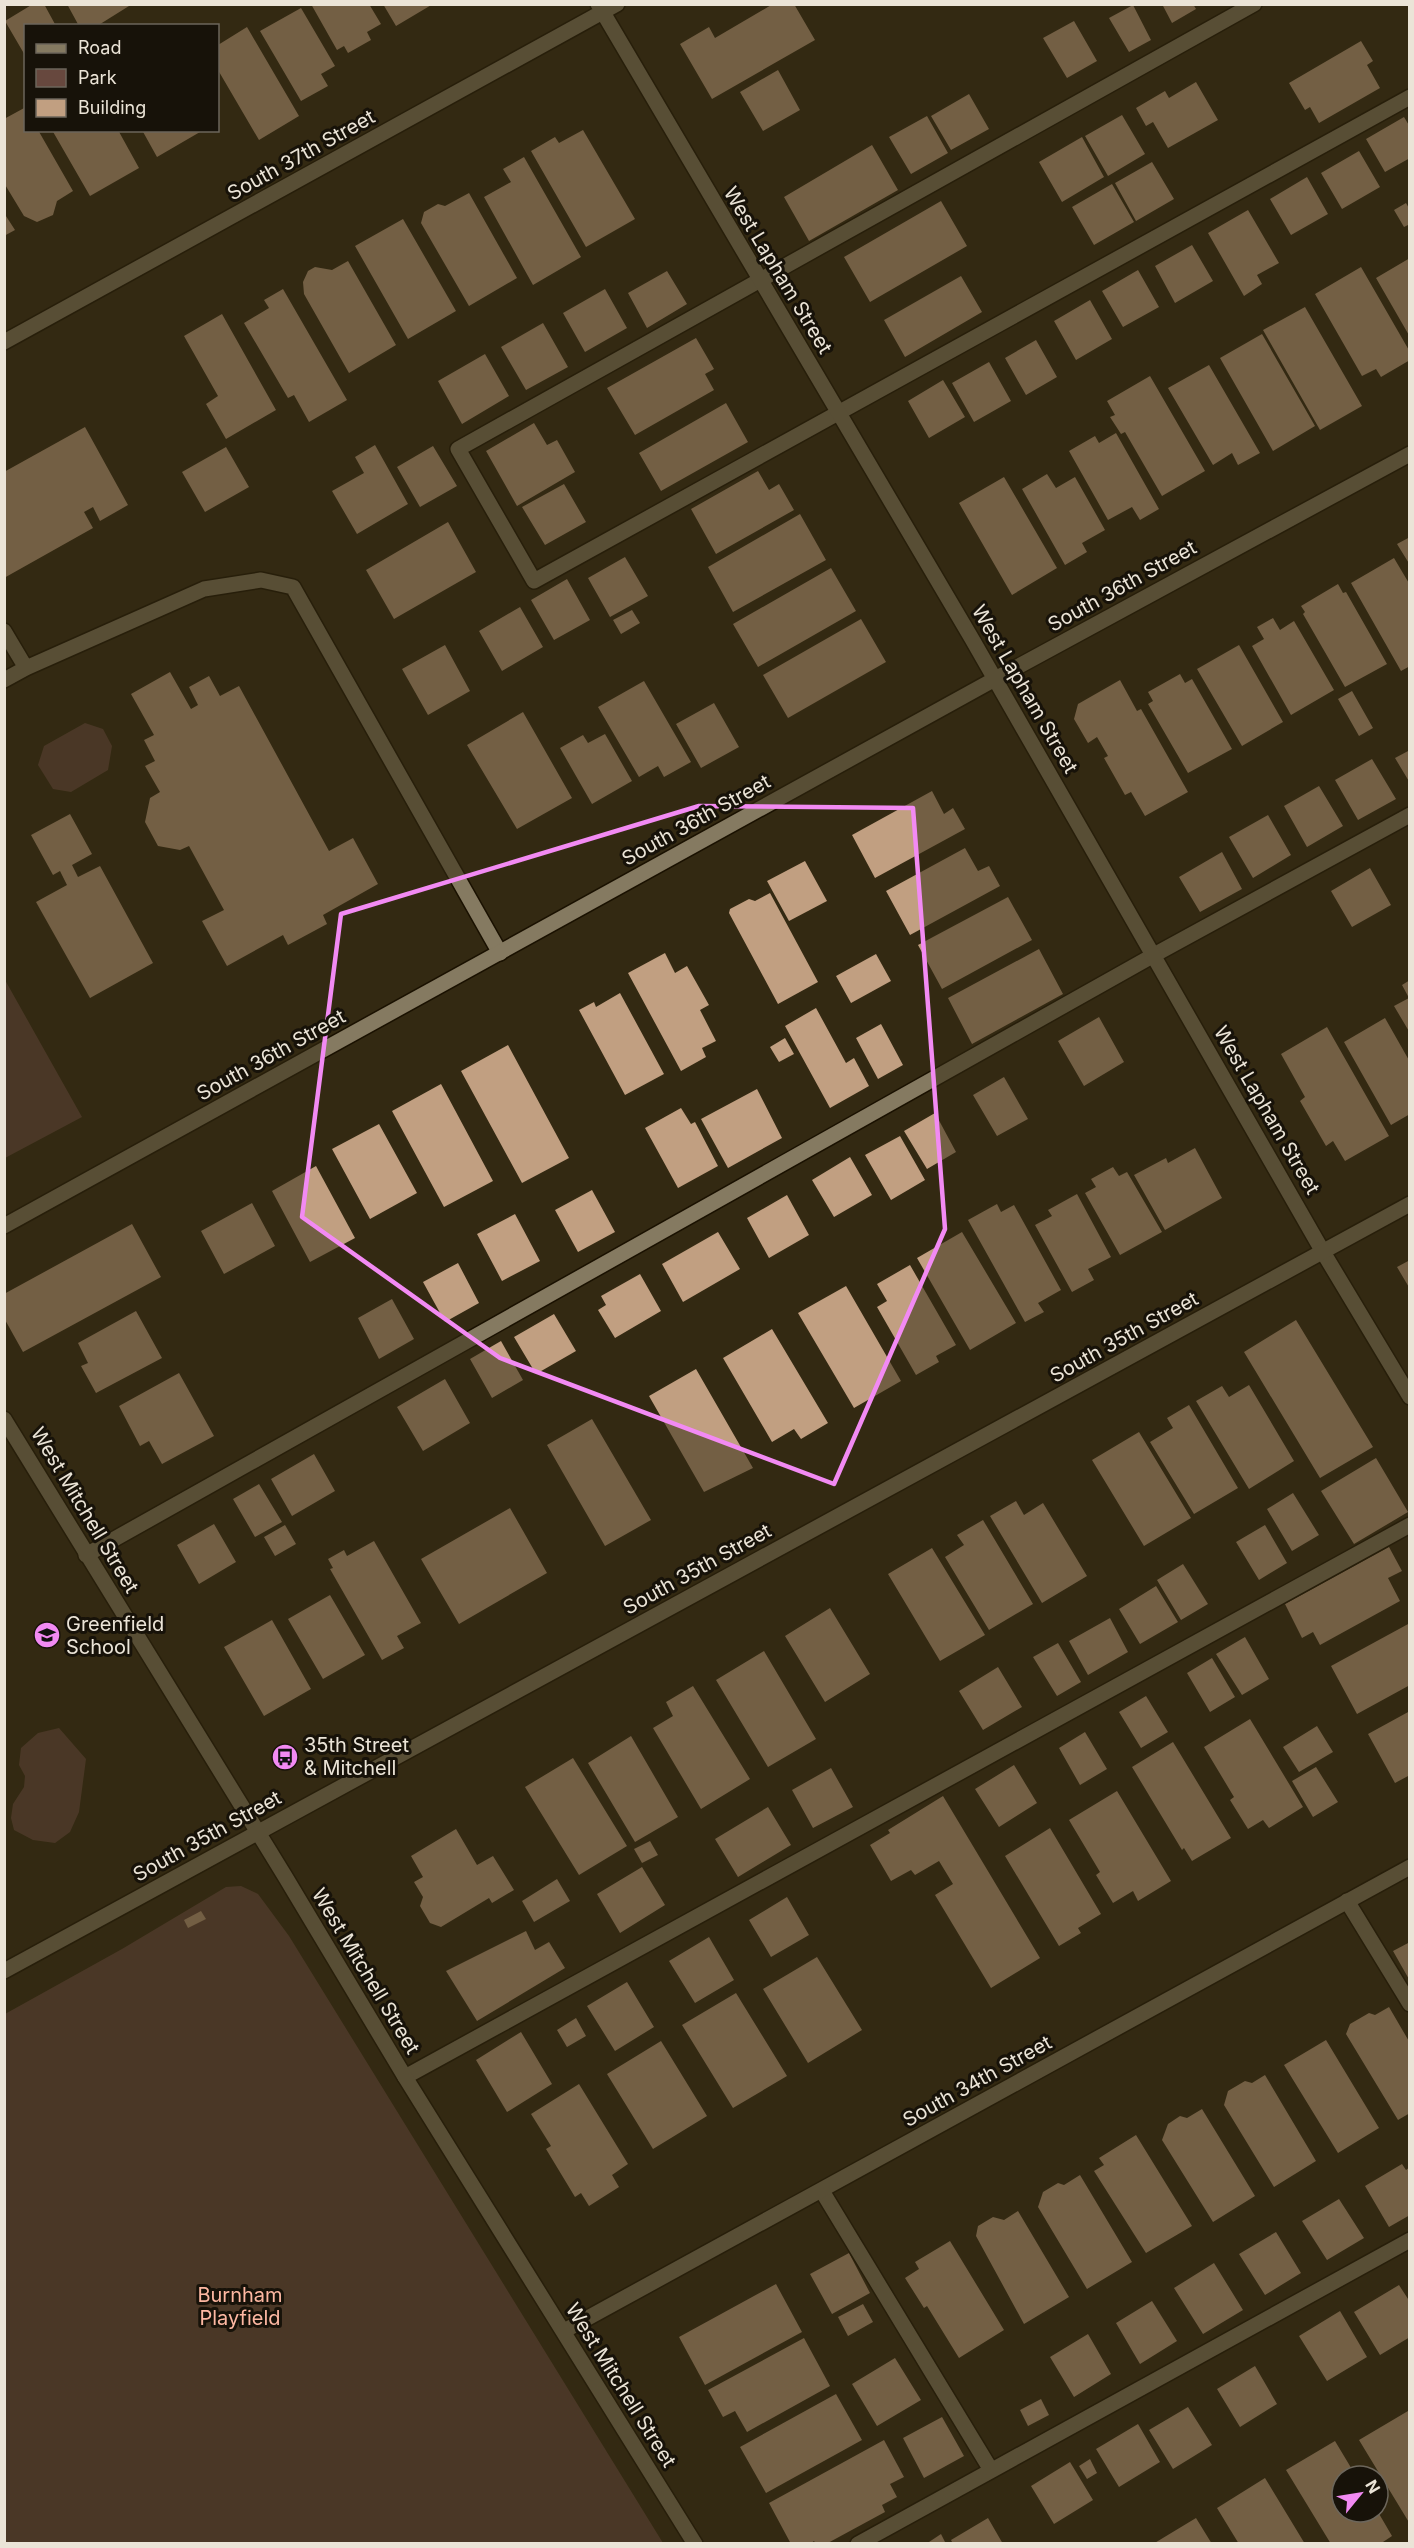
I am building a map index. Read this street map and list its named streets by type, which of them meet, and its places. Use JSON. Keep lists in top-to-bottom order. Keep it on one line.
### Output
{"streets":{"street":["South 37th Street","West Lapham Street","South 36th Street","South 35th Street","West Mitchell Street","South 34th Street"]},"crossings":[["South 37th Street","West Lapham Street"],["West Lapham Street","South 36th Street"],["West Lapham Street","South 35th Street"],["South 35th Street","West Mitchell Street"],["West Mitchell Street","South 34th Street"]],"parks":["Burnham Playfield"],"places":{"school or university":["Greenfield School"],"bus stop":["35th Street & Mitchell"]},"legend":["Road","Park","Building"],"north":"top right"}
